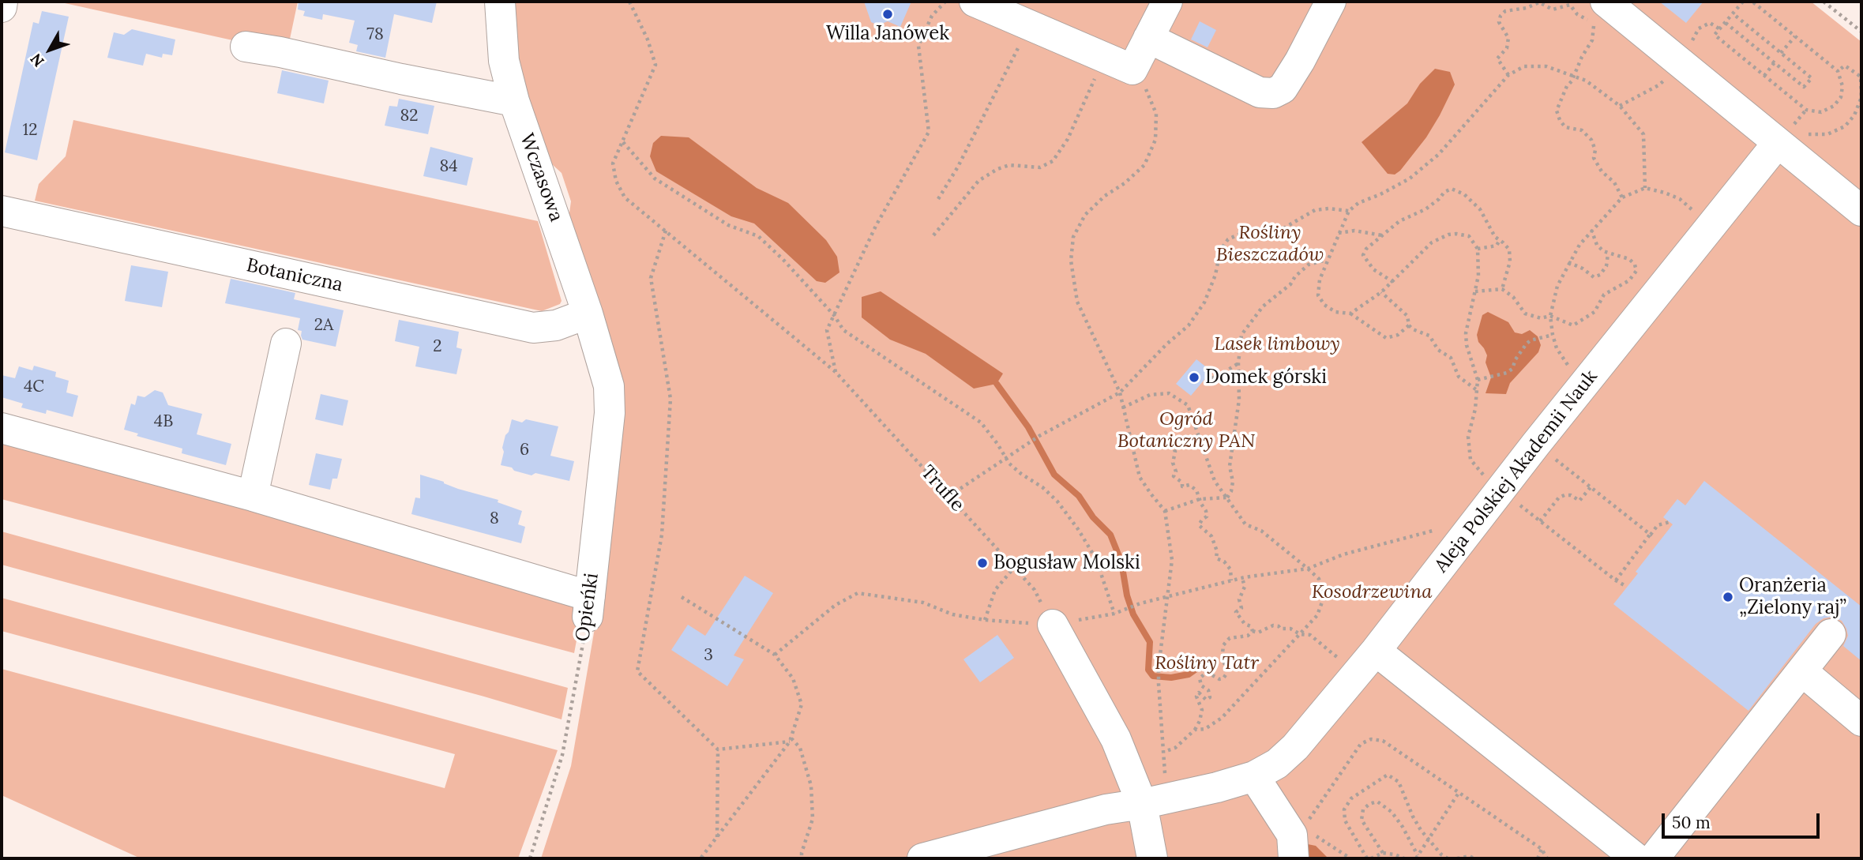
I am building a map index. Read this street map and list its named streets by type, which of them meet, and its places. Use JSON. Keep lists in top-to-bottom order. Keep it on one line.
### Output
{"streets":{"street":["Wczasowa","Botaniczna","Aleja Polskiej Akademii Nauk","Opieńki"],"path":["Trufle"]},"crossings":[["Wczasowa","Botaniczna"],["Wczasowa","Opieńki"]],"parks":["Rośliny Bieszczadów","Lasek limbowy","Ogród Botaniczny PAN","Kosodrzewina","Rośliny Tatr"],"places":["Willa Janówek","Domek górski","Bogusław Molski","Oranżeria „Zielony raj”"],"house_numbers":["78","82","12","84","2A","2","4C","4B","6","8","3"],"scale_bar":"50 m","north":"bottom left"}
